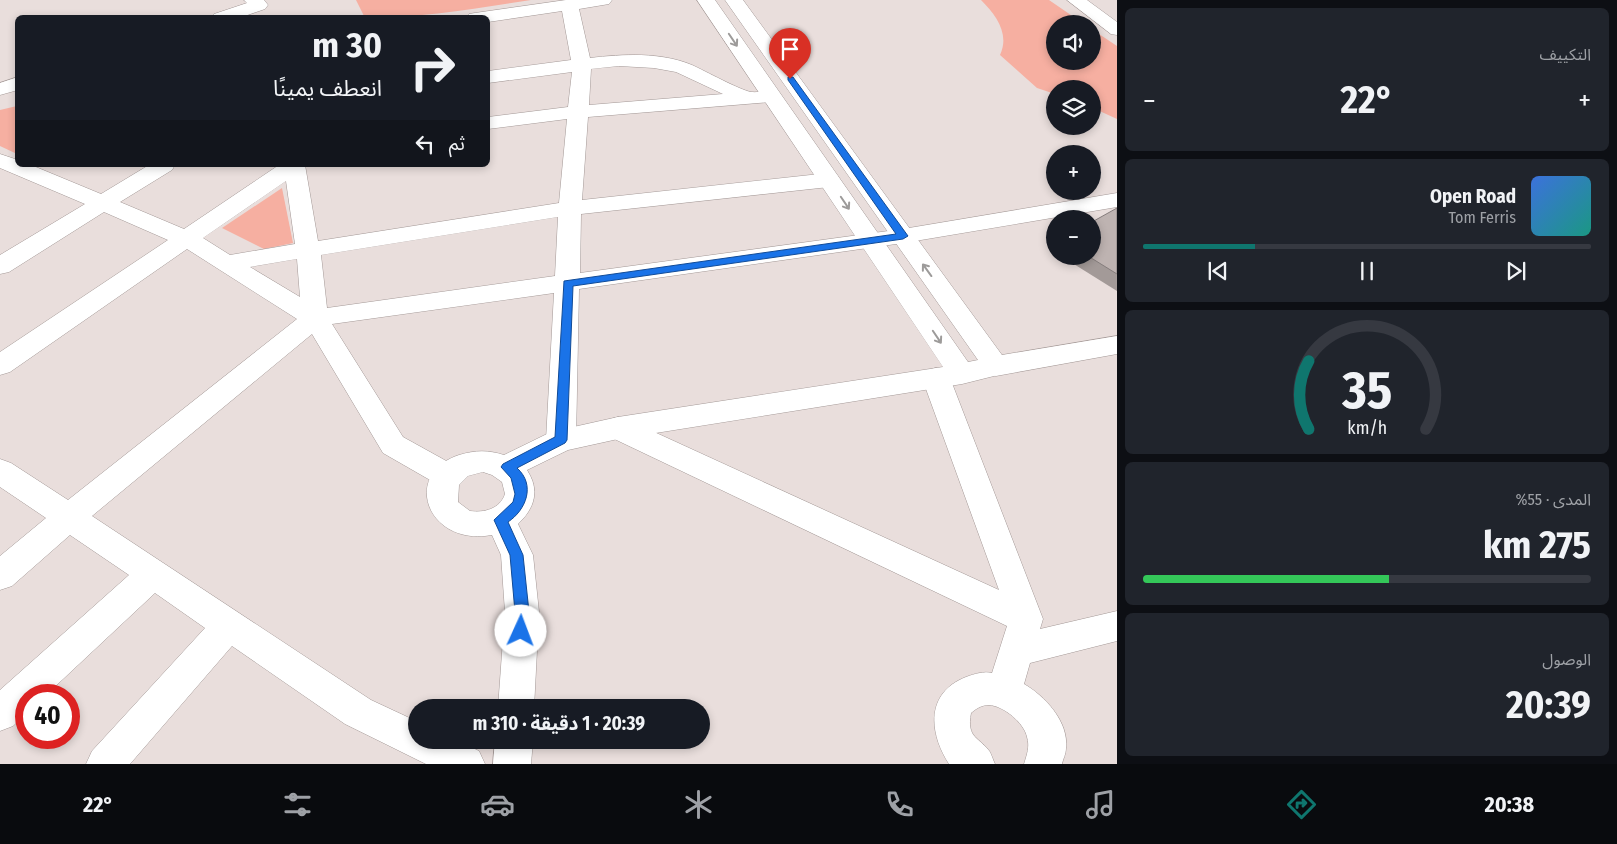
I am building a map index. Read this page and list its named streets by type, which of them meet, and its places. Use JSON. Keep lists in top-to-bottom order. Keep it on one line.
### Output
{"page":{"tile":["التكييف",["المدى · 55%","275 km"],["الوصول","20:39"]],"map_buttons":["+","−"],"turn":["30 m","انعطف يمينًا"],"heat":["−","22°","+"],"then":"ثم","song":["Open Road","Tom Ferris"],"limit":"40","trip":"20:39 · 1 دقيقة · 310 m","tabs":["20:38","22°"],"gauge":["35","km/h"]}}
